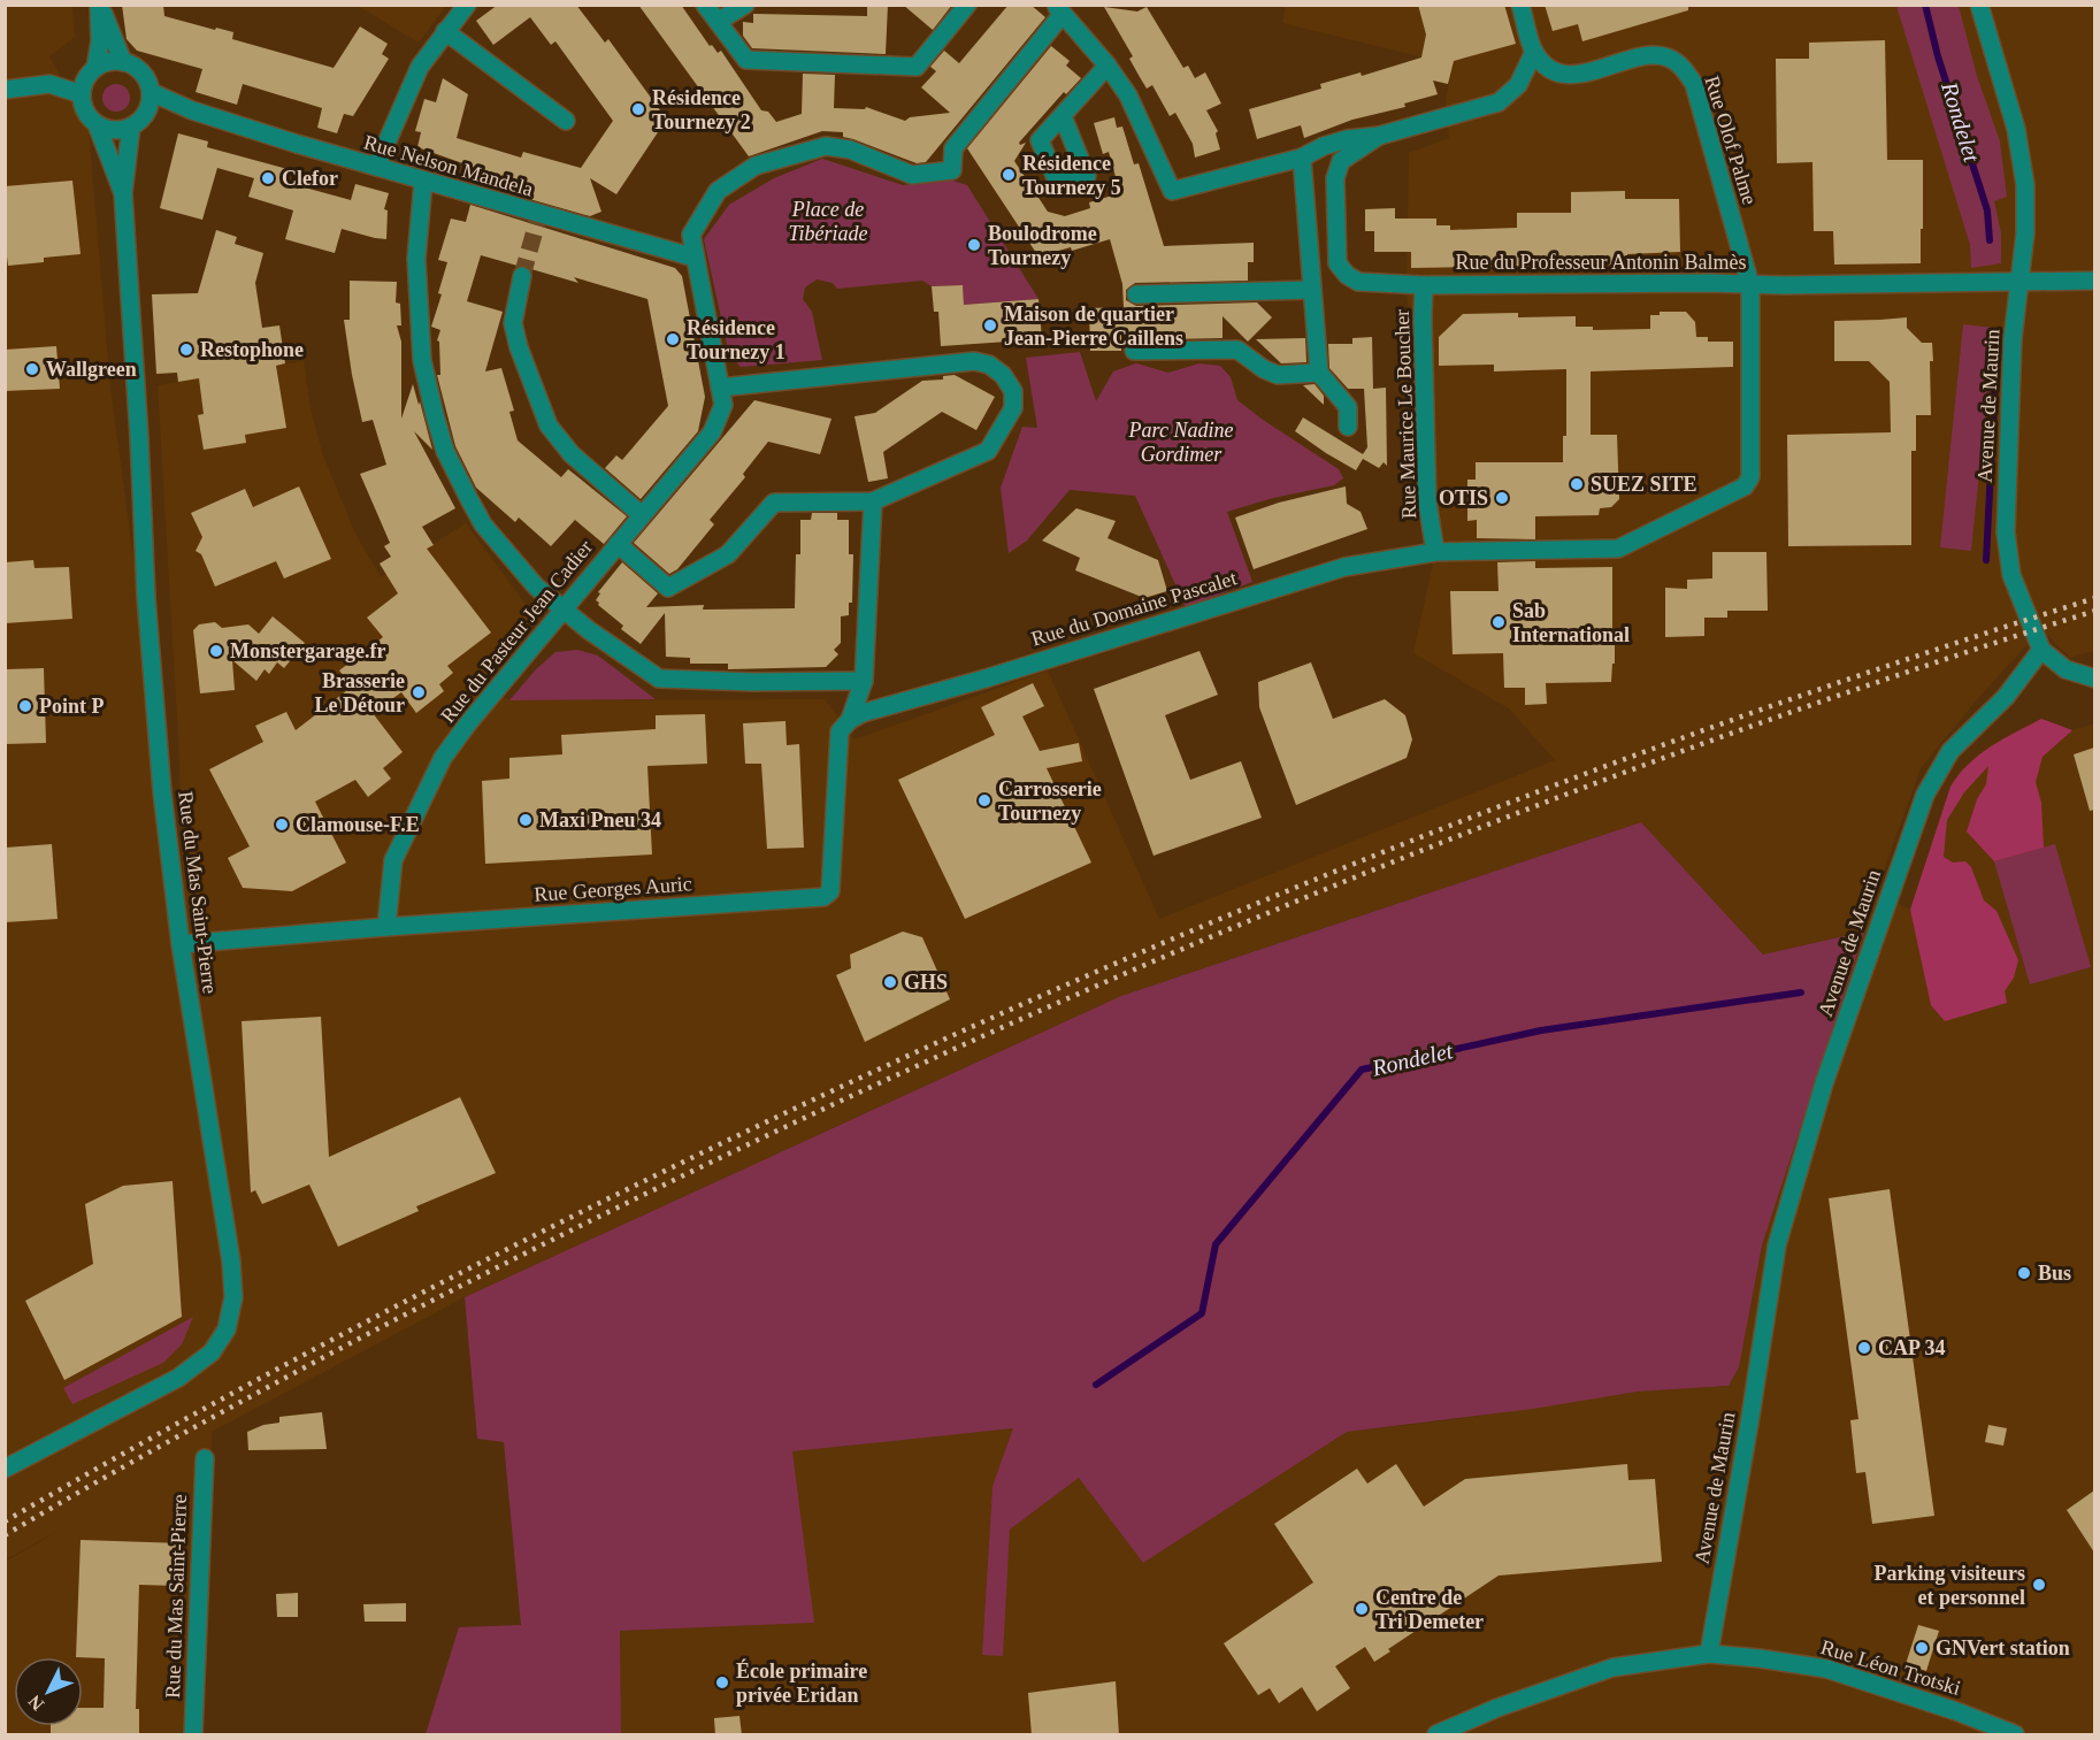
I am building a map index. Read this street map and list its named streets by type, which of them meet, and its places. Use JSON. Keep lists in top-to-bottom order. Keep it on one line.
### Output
{"streets":{"street":["Rue Olof Palme","Rue Nelson Mandela","Rue du Professeur Antonin Balmès","Avenue de Maurin","Rue Maurice Le Boucher","Rue du Domaine Pascalet","Rue du Pasteur Jean Cadier","Rue Georges Auric","Rue du Mas Saint-Pierre","Rue Léon Trotski"]},"crossings":[["Rue Olof Palme","Rue du Professeur Antonin Balmès"],["Rue Nelson Mandela","Rue du Mas Saint-Pierre"],["Rue du Professeur Antonin Balmès","Avenue de Maurin"],["Rue du Professeur Antonin Balmès","Rue Maurice Le Boucher"],["Avenue de Maurin","Rue Léon Trotski"],["Rue Maurice Le Boucher","Rue du Domaine Pascalet"],["Rue du Domaine Pascalet","Rue Georges Auric"],["Rue du Pasteur Jean Cadier","Rue Georges Auric"],["Rue Georges Auric","Rue du Mas Saint-Pierre"]],"water":["Rondelet"],"parks":["Place de Tibériade","Parc Nadine Gordimer"],"places":["Résidence Tournezy 2","Résidence Tournezy 5","Clefor","Boulodrome Tournezy","Maison de quartier Jean-Pierre Caillens","Résidence Tournezy 1","Restophone","Wallgreen","SUEZ SITE","OTIS","Sab International","Monstergarage.fr","Brasserie Le Détour","Point P","Carrosserie Tournezy","Maxi Pneu 34","Clamouse-F.E","GHS","Bus","CAP 34","Parking visiteurs et personnel","Centre de Tri Demeter","GNVert station","École primaire privée Eridan"],"north":"bottom left"}
